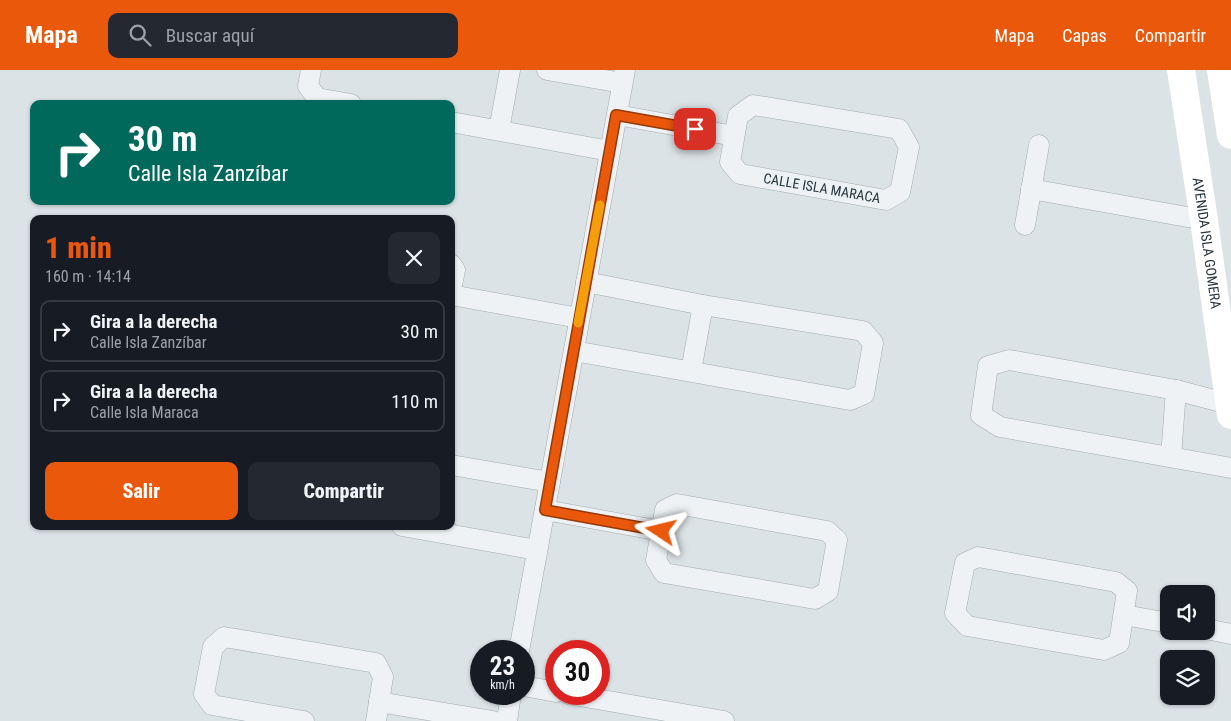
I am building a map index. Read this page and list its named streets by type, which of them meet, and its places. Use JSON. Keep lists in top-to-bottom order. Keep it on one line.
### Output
{"streets":{"street":["CALLE ISLA MARACA","AVENIDA ISLA GOMERA"]},"page":{"header":"Mapa","search":"Buscar aquí","nav":["Mapa","Capas","Compartir"],"turn":["30 m","Calle Isla Zanzíbar"],"heading":["1 min","160 m · 14:14"],"list":[{"name":"Gira a la derecha","note":"Calle Isla Zanzíbar","value":"30 m"},{"name":"Gira a la derecha","note":"Calle Isla Maraca","value":"110 m"}],"buttons":["Salir","Compartir"],"speed":"23 km/h","limit":"30"}}
